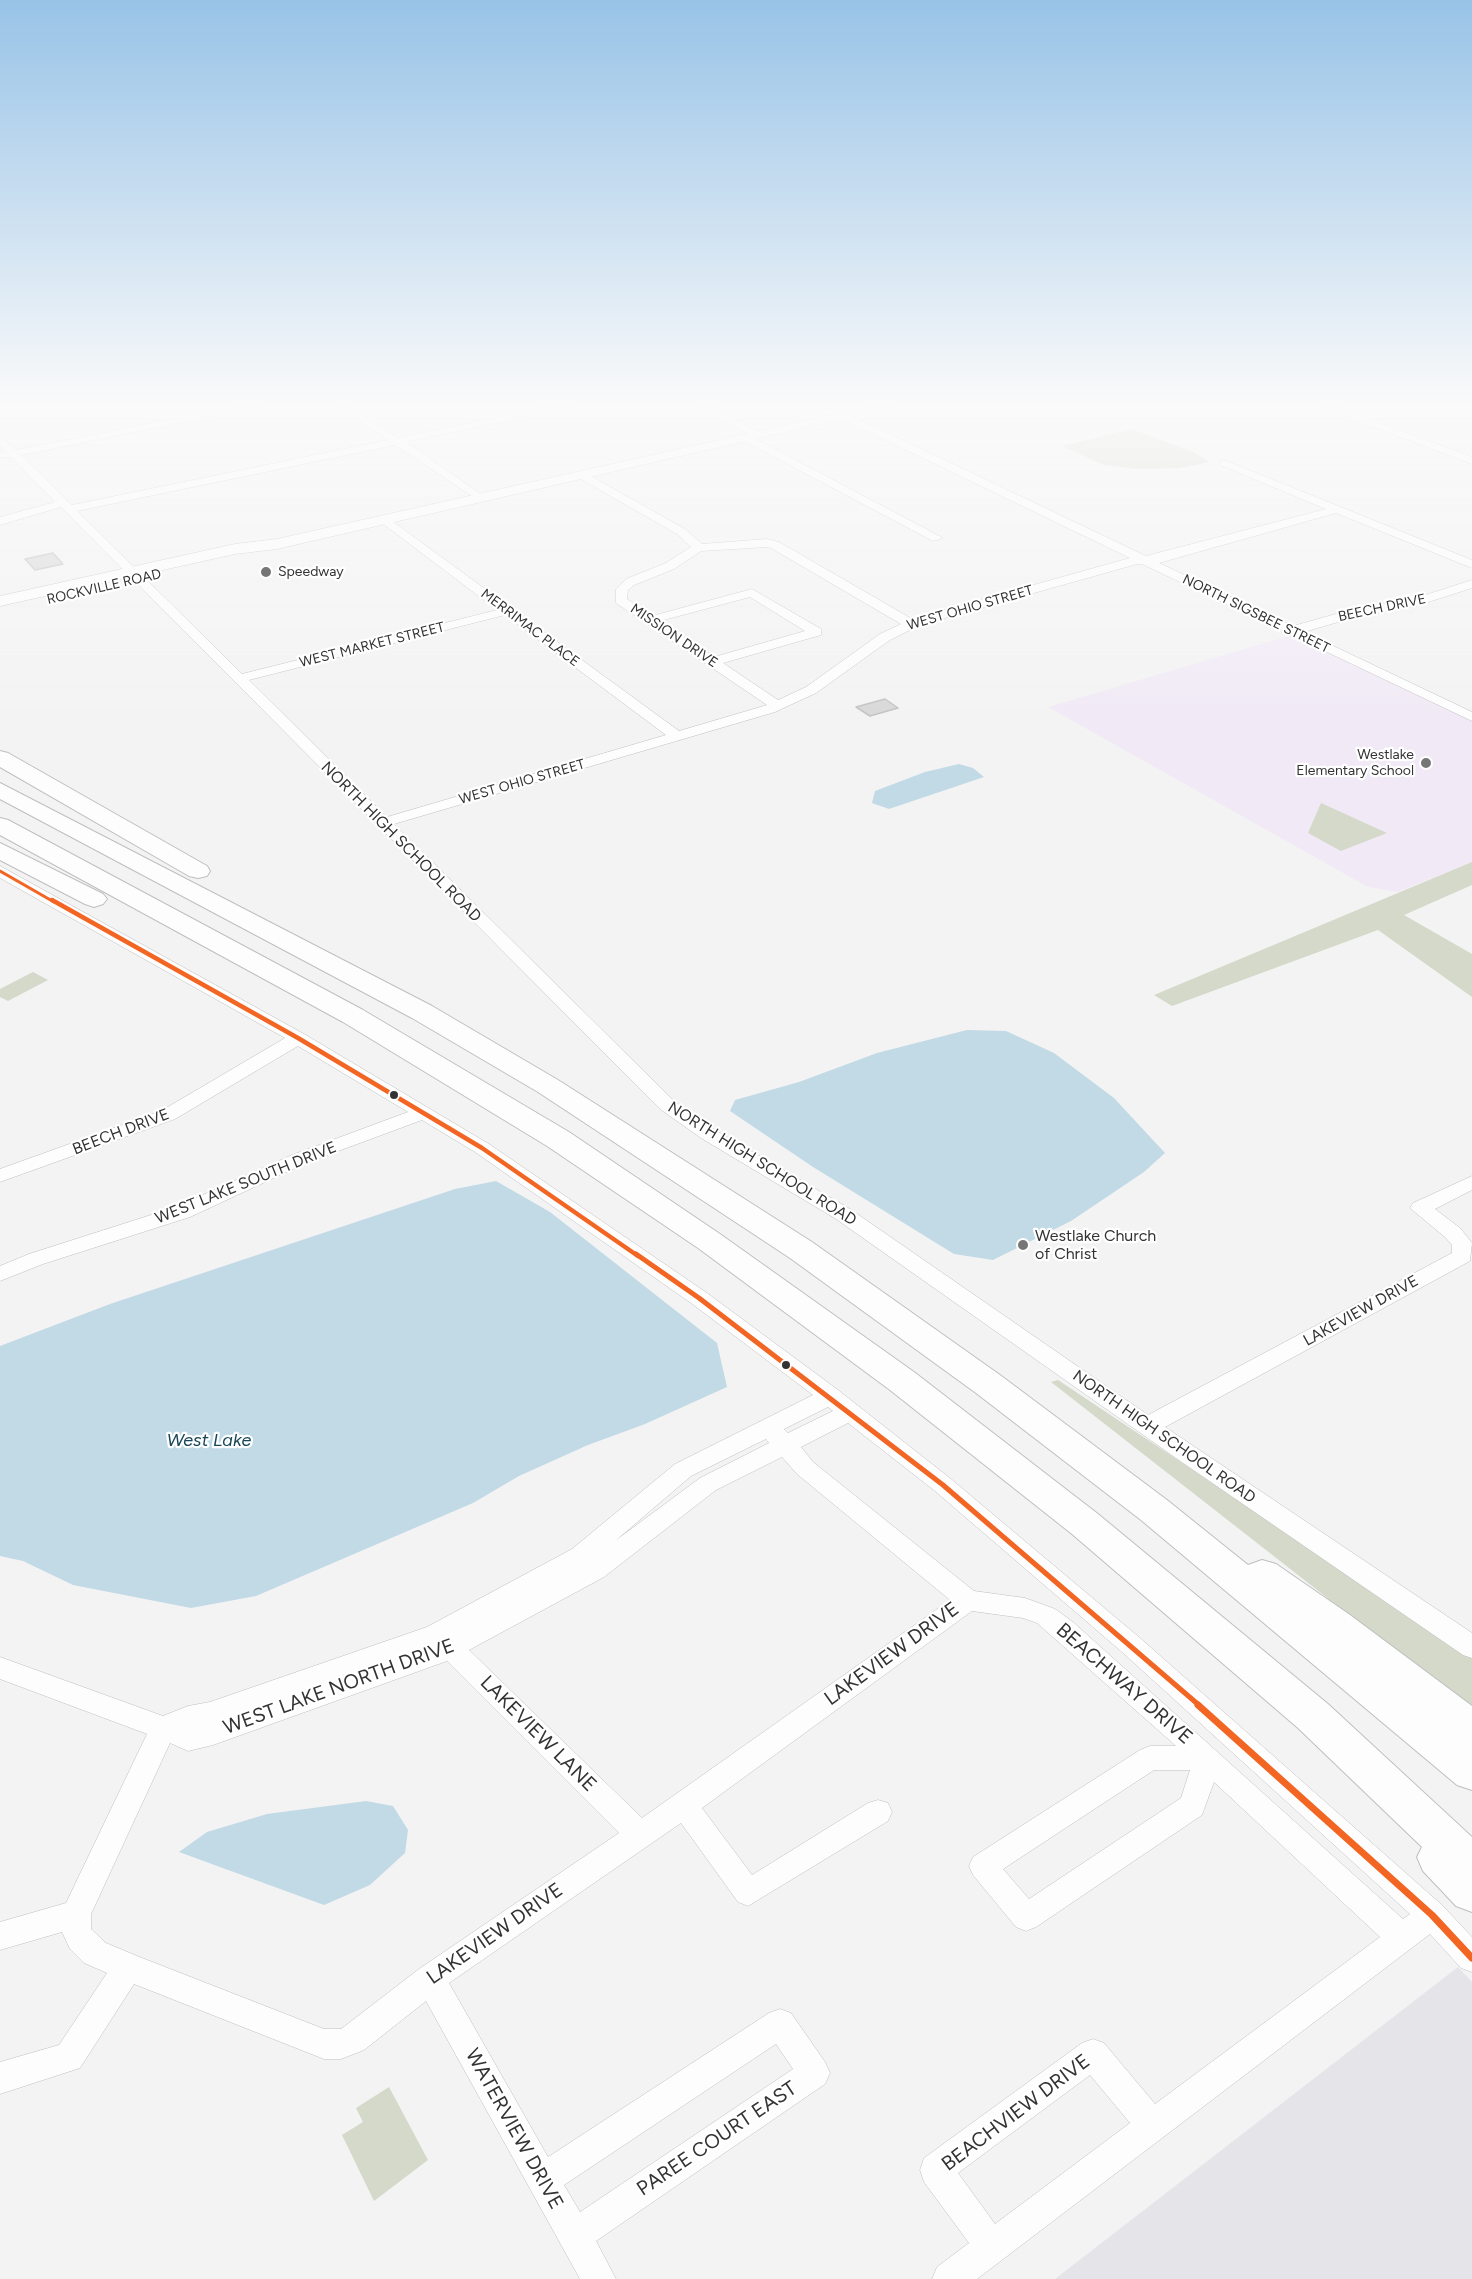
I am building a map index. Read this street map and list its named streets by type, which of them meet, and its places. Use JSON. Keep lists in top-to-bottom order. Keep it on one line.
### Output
{"streets":{"main road":["ROCKVILLE ROAD"],"street":["WEST OHIO STREET","BEECH DRIVE","NORTH SIGSBEE STREET","MERRIMAC PLACE","MISSION DRIVE","WEST MARKET STREET","NORTH HIGH SCHOOL ROAD","WEST LAKE SOUTH DRIVE","LAKEVIEW DRIVE","BEACHWAY DRIVE","WEST LAKE NORTH DRIVE","LAKEVIEW LANE","BEACHVIEW DRIVE","WATERVIEW DRIVE","PAREE COURT EAST"]},"crossings":[["ROCKVILLE ROAD","MERRIMAC PLACE"],["ROCKVILLE ROAD","NORTH HIGH SCHOOL ROAD"],["WEST OHIO STREET","NORTH SIGSBEE STREET"],["WEST OHIO STREET","MERRIMAC PLACE"],["WEST OHIO STREET","MISSION DRIVE"],["WEST OHIO STREET","NORTH HIGH SCHOOL ROAD"],["BEECH DRIVE","NORTH SIGSBEE STREET"],["BEECH DRIVE","BEACHWAY DRIVE"],["MERRIMAC PLACE","WEST MARKET STREET"],["WEST MARKET STREET","NORTH HIGH SCHOOL ROAD"],["NORTH HIGH SCHOOL ROAD","LAKEVIEW DRIVE"],["WEST LAKE SOUTH DRIVE","BEACHWAY DRIVE"],["LAKEVIEW DRIVE","BEACHWAY DRIVE"],["LAKEVIEW DRIVE","LAKEVIEW LANE"],["LAKEVIEW DRIVE","WATERVIEW DRIVE"],["BEACHWAY DRIVE","WEST LAKE NORTH DRIVE"],["WEST LAKE NORTH DRIVE","LAKEVIEW LANE"],["WATERVIEW DRIVE","PAREE COURT EAST"]],"water":["West Lake"],"places":["Speedway","Westlake Elementary School","Westlake Church of Christ"]}
